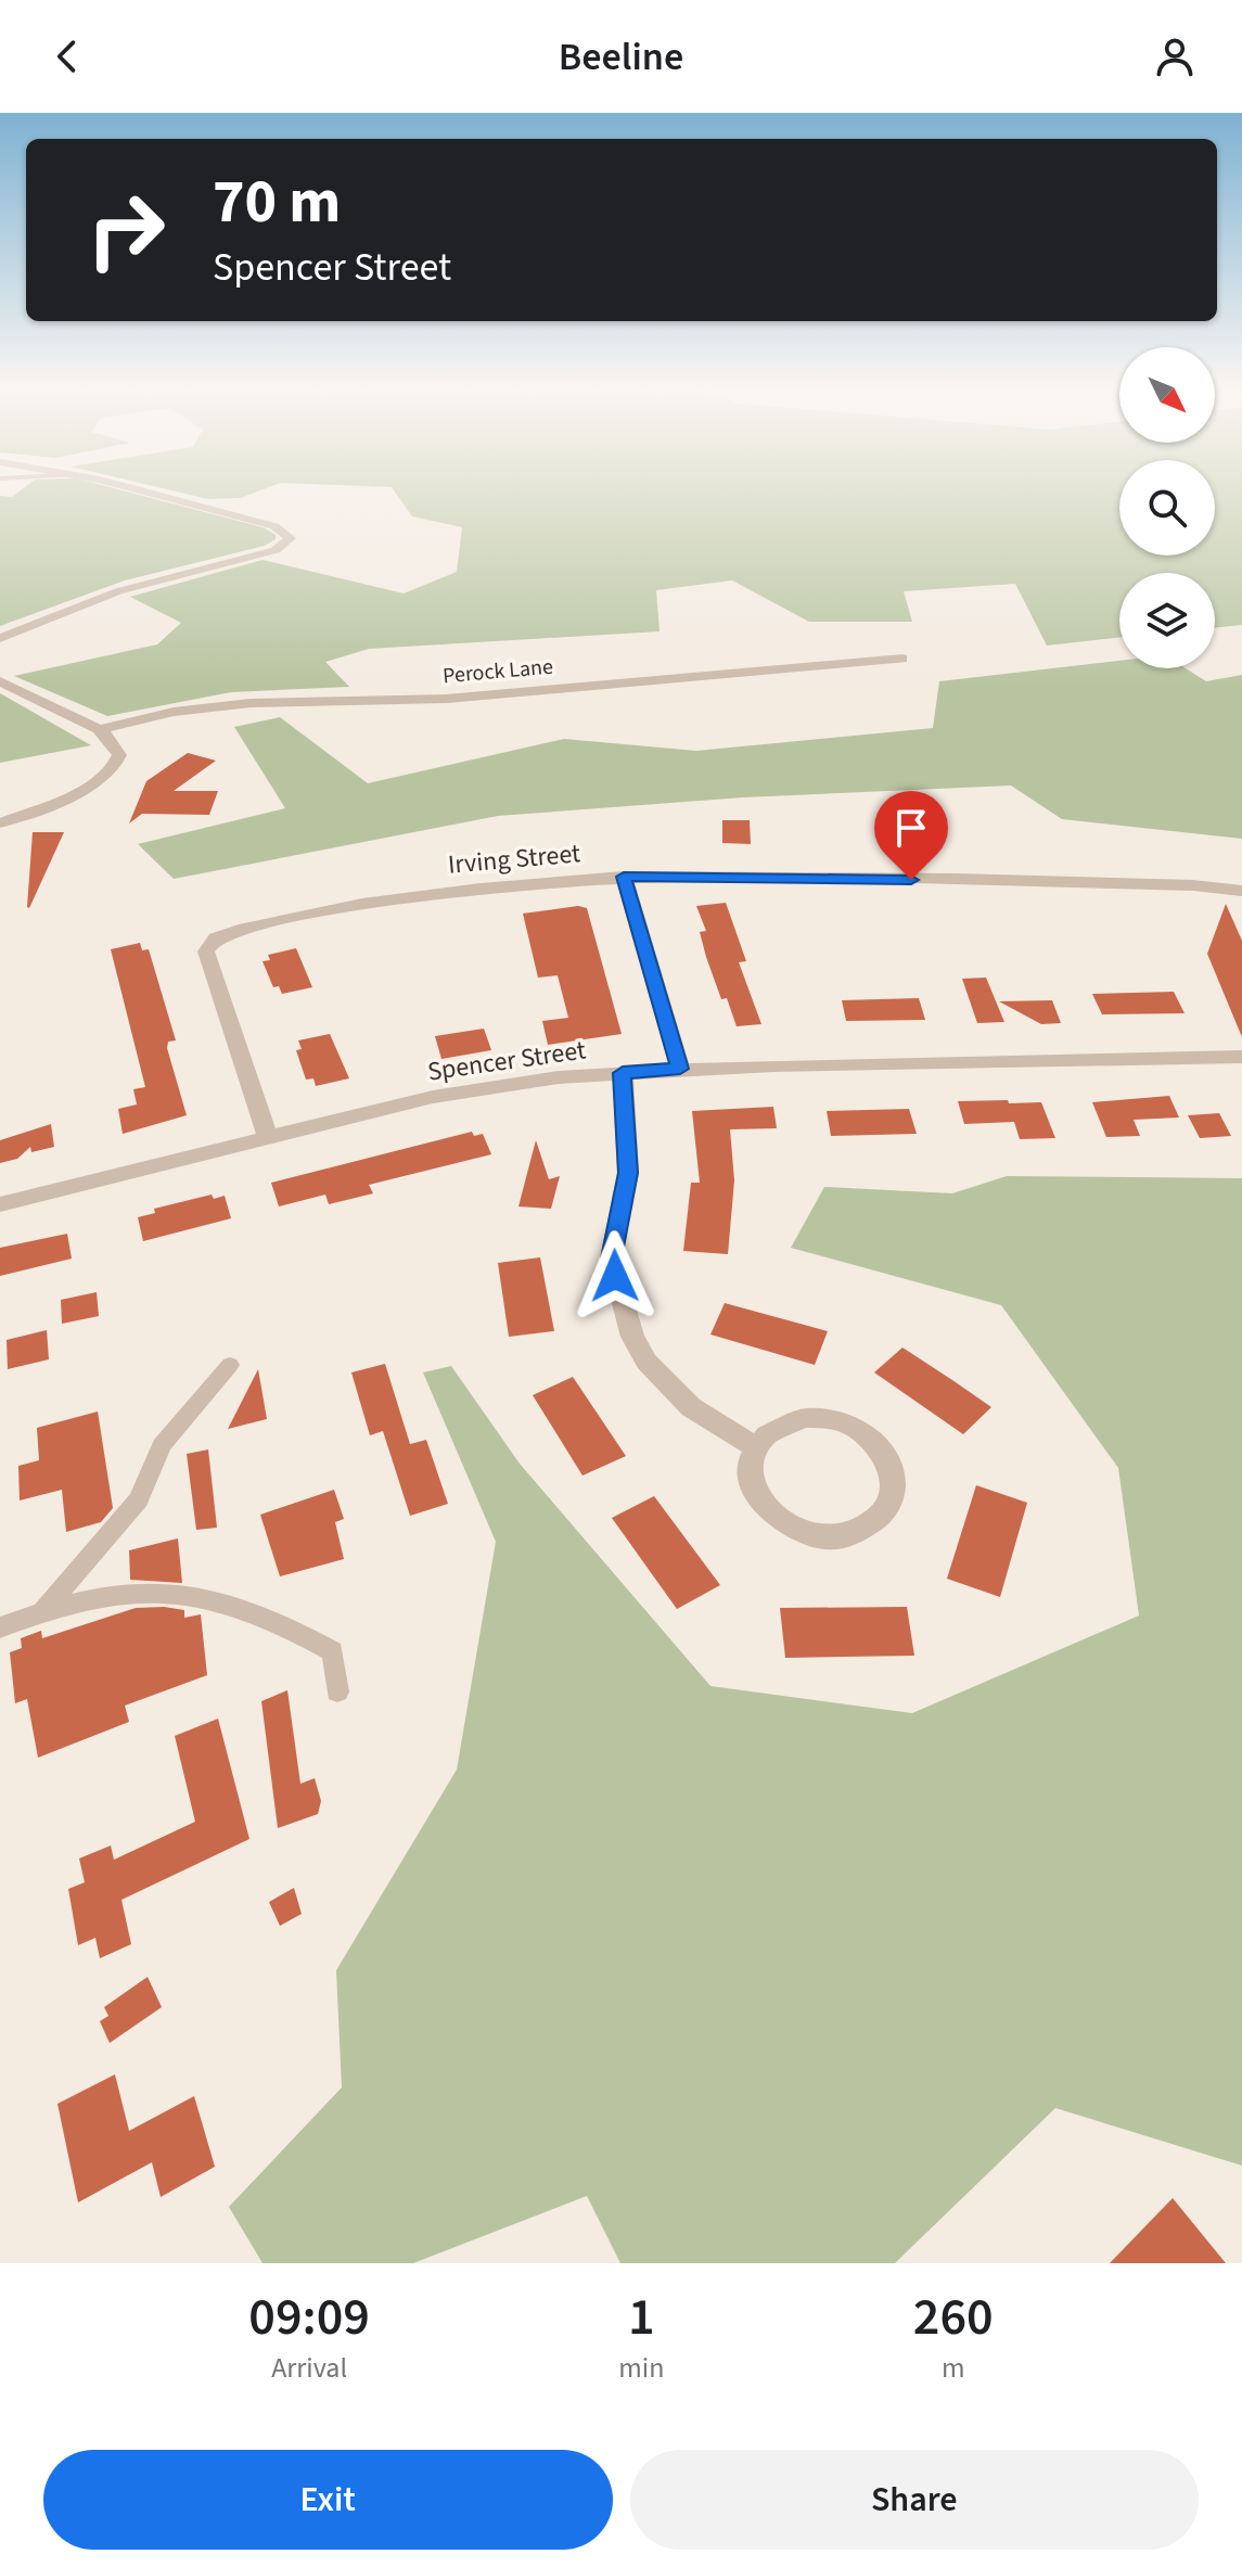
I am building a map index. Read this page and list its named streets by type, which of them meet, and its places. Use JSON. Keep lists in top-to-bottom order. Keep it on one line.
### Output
{"streets":{"street":["Perock Lane","Irving Street","Spencer Street"]},"crossings":[["Irving Street","Spencer Street"]],"north":"bottom right","page":{"header":"Beeline","turn":["70 m","Spencer Street"],"eta":["09:09","Arrival","1","min","260","m"],"buttons":["Exit","Share"]}}
